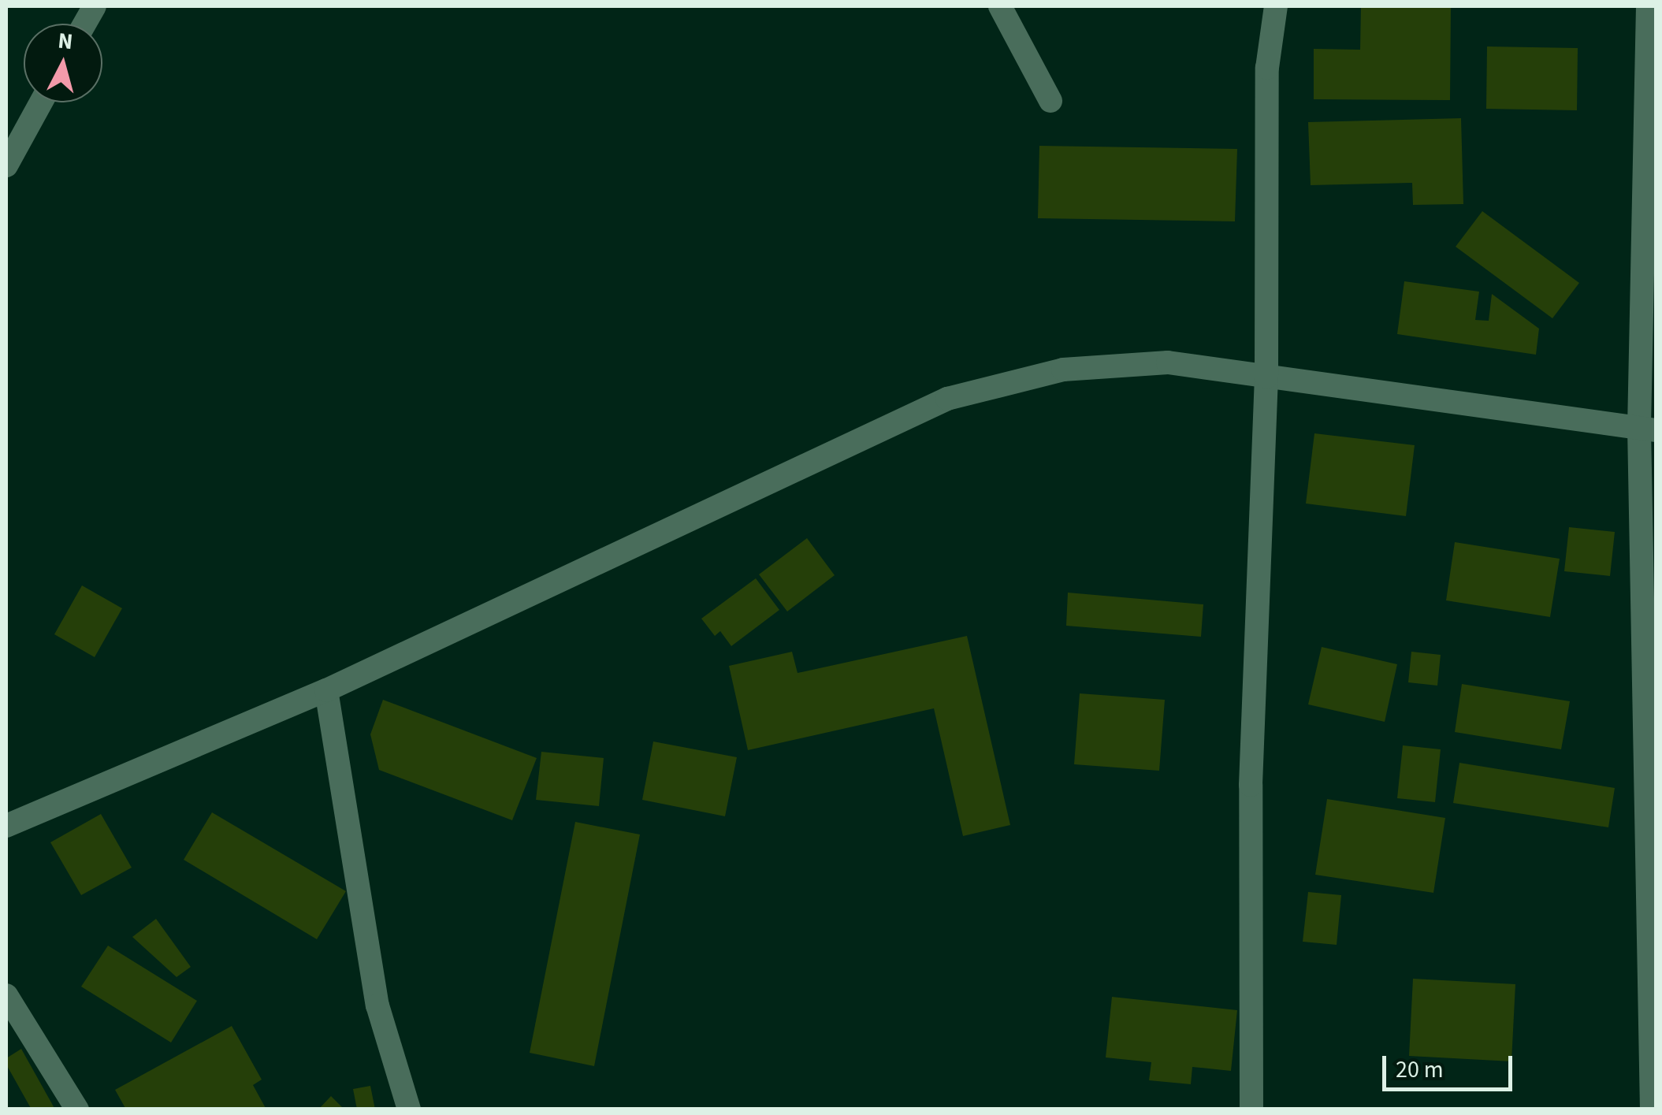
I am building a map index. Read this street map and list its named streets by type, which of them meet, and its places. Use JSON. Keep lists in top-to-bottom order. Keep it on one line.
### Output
{"scale_bar":"20 m","north":"top"}
